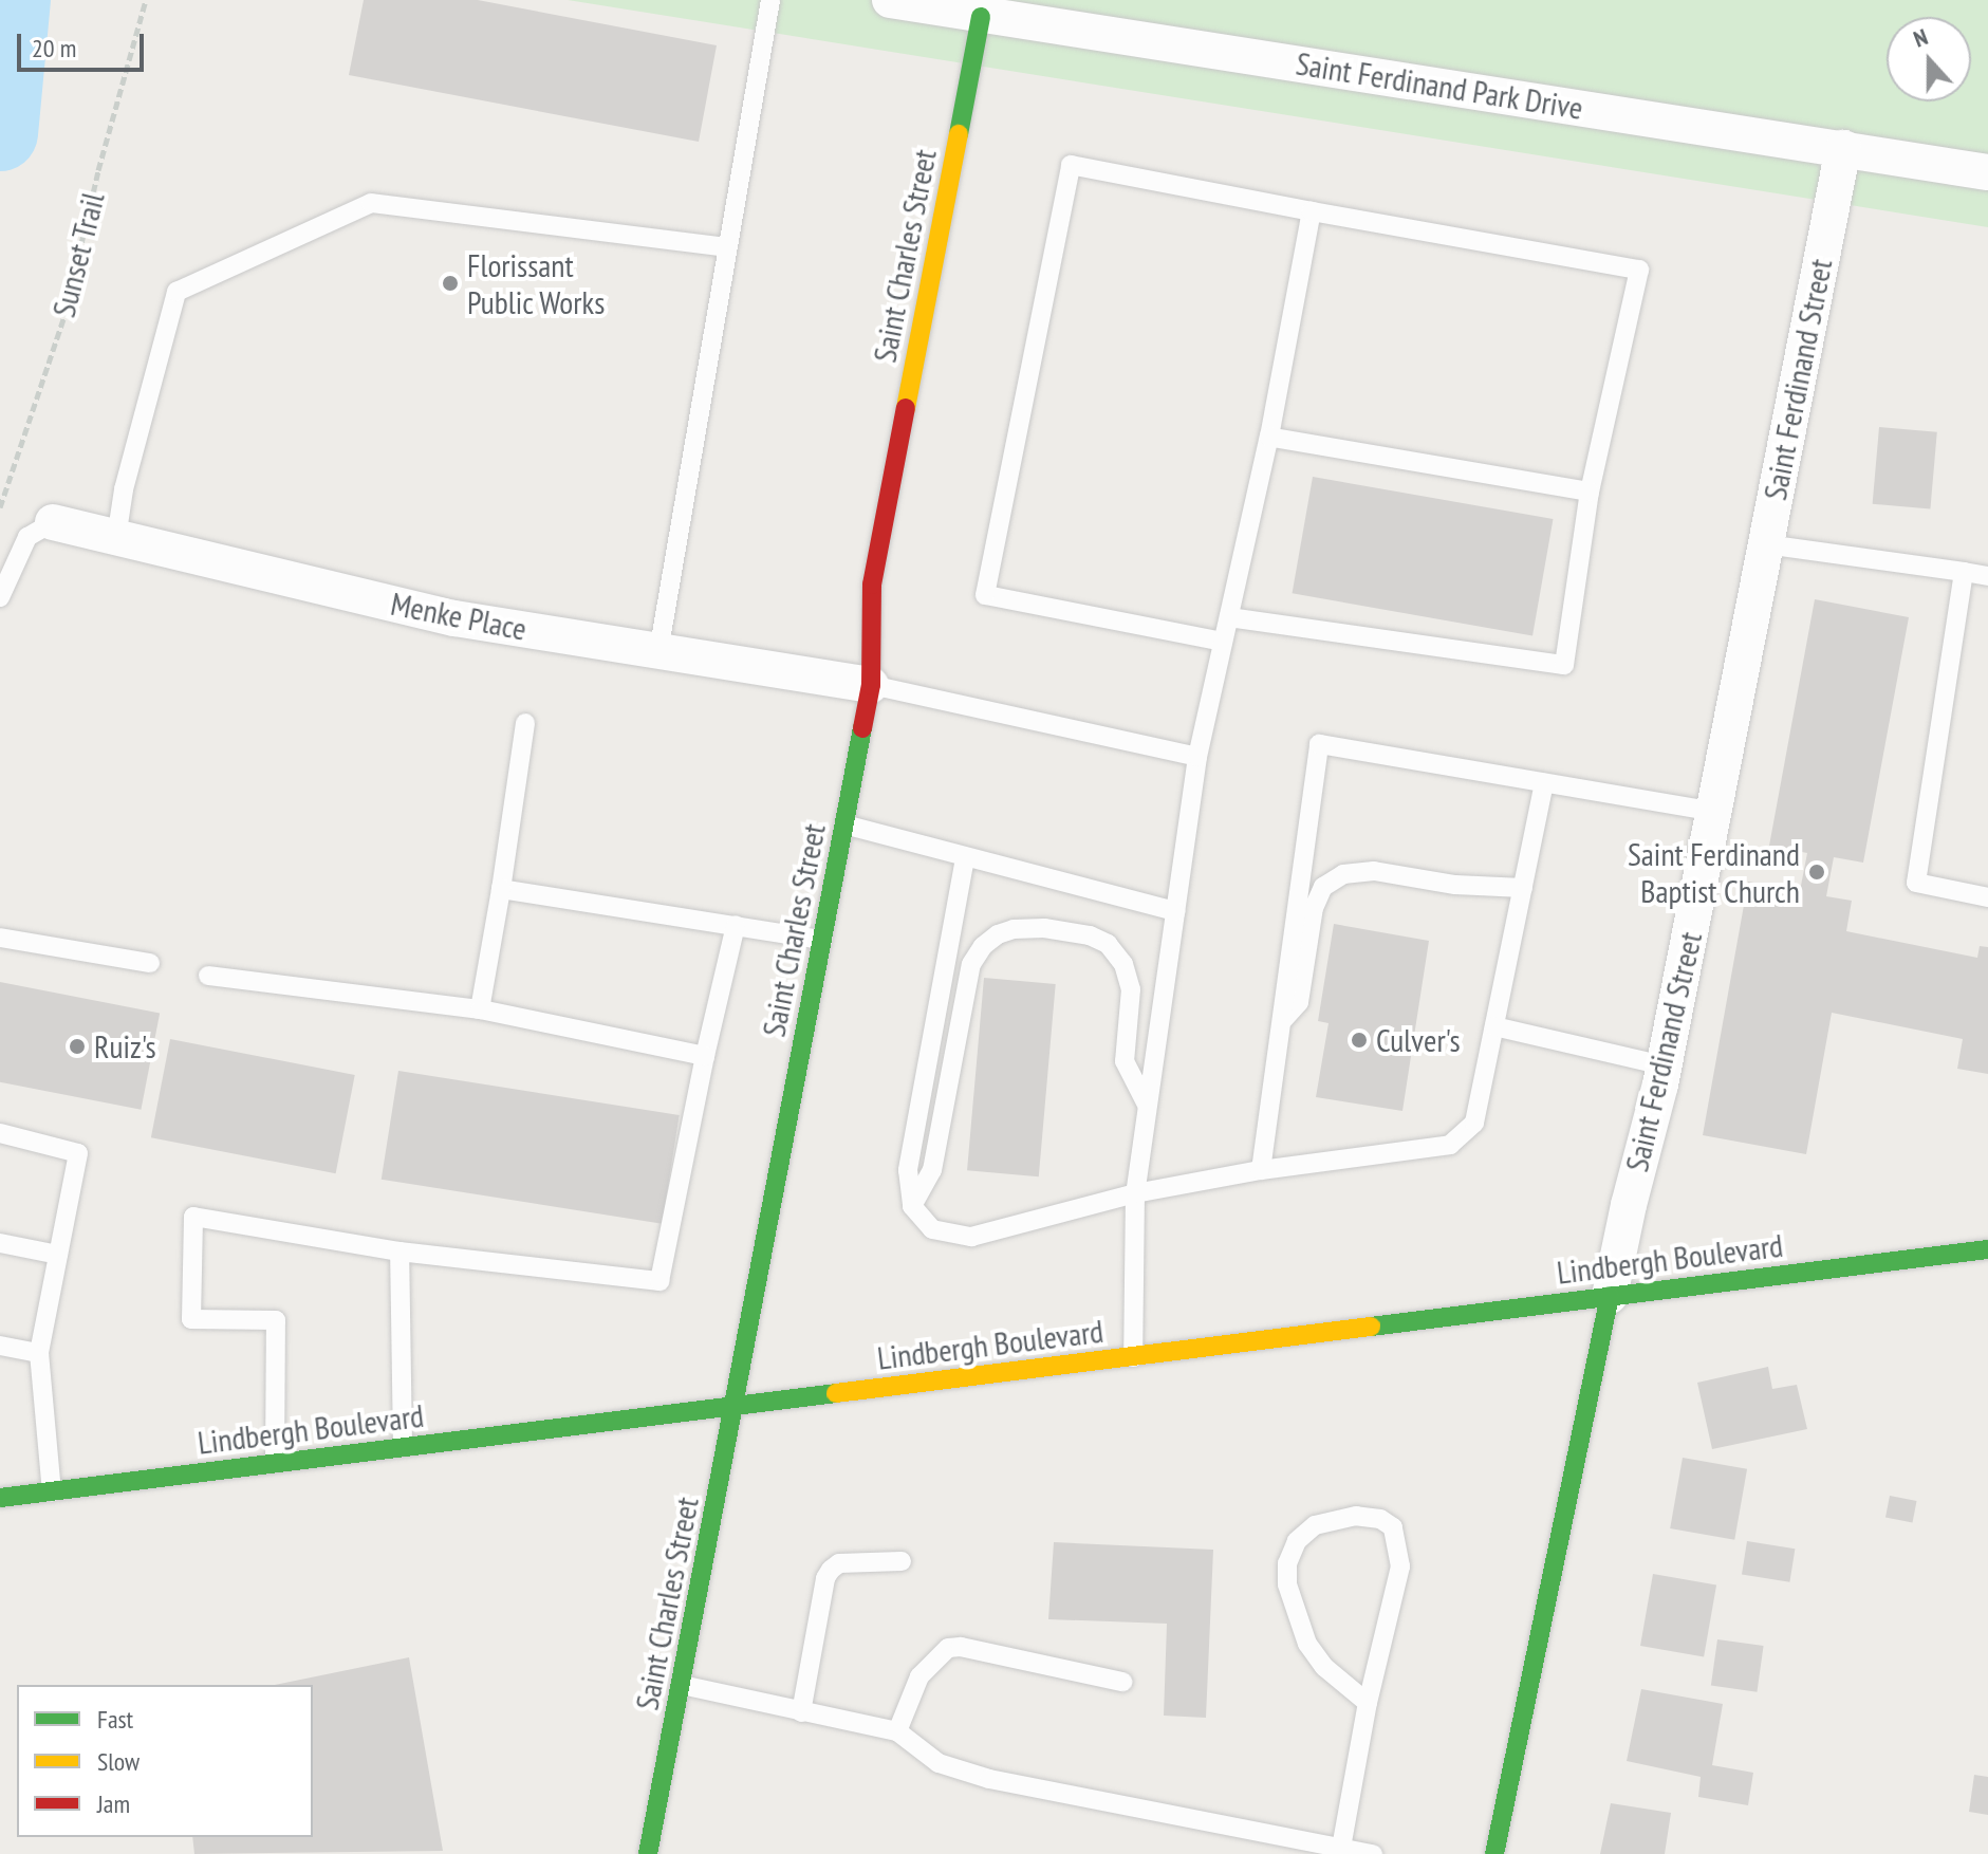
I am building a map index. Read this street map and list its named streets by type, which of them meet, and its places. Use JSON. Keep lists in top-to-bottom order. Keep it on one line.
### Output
{"streets":{"main road":["Saint Charles Street","Saint Ferdinand Street","Lindbergh Boulevard"],"street":["Saint Ferdinand Park Drive","Menke Place"],"path":["Sunset Trail"]},"crossings":[["Saint Ferdinand Park Drive","Saint Charles Street"],["Saint Ferdinand Park Drive","Saint Ferdinand Street"],["Saint Charles Street","Menke Place"],["Saint Charles Street","Lindbergh Boulevard"],["Saint Ferdinand Street","Lindbergh Boulevard"]],"places":["Florissant Public Works","Saint Ferdinand Baptist Church","Culver's","Ruiz's"],"legend":["Fast","Slow","Jam"],"scale_bar":"20 m","north":"top"}
